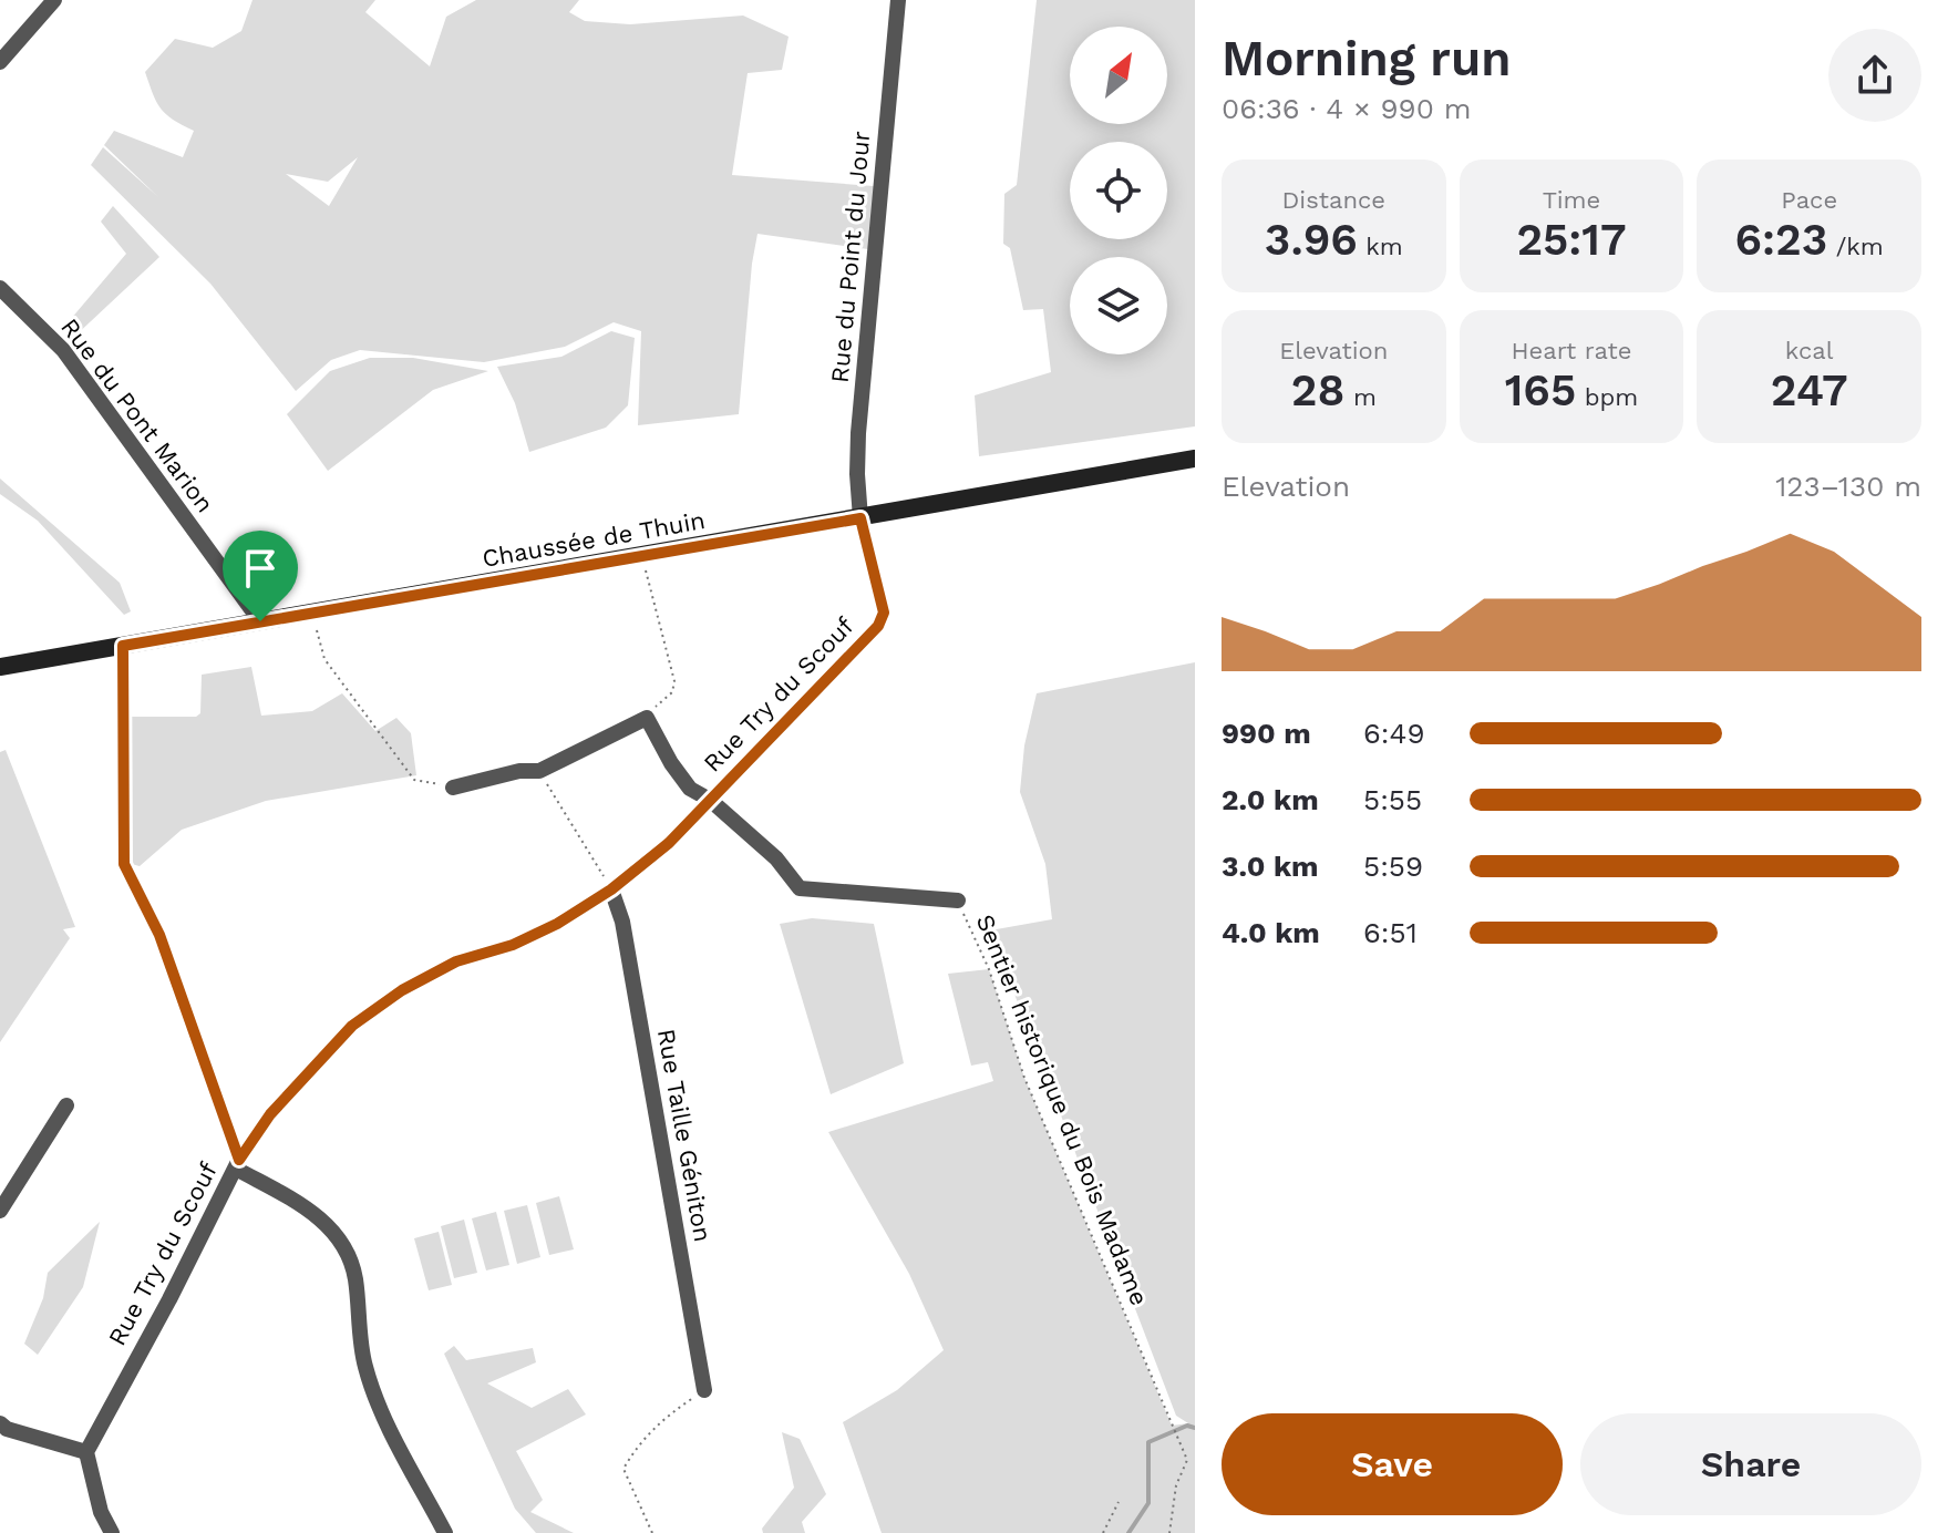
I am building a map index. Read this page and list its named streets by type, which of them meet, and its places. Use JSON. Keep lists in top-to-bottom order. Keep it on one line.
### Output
{"streets":{"main road":["Chaussée de Thuin"],"street":["Rue du Point du Jour","Rue du Pont Marion","Rue Try du Scouf","Rue Taille Géniton"],"path":["Sentier historique du Bois Madame"]},"crossings":[["Rue du Point du Jour","Chaussée de Thuin"],["Rue du Point du Jour","Rue Try du Scouf"],["Rue du Pont Marion","Chaussée de Thuin"],["Chaussée de Thuin","Rue Try du Scouf"],["Rue Try du Scouf","Sentier historique du Bois Madame"],["Rue Try du Scouf","Rue Taille Géniton"]],"north":"top right","page":{"heading":["Morning run","06:36 · 4 × 990 m"],"stats":[["Distance","3.96 km"],["Time","25:17"],["Pace","6:23 /km"],["Elevation","28 m"],["Heart rate","165 bpm"],["kcal","247"]],"chart":["Elevation","123–130 m"],"list":[{"name":"990 m","note":"6:49"},{"name":"2.0 km","note":"5:55"},{"name":"3.0 km","note":"5:59"},{"name":"4.0 km","note":"6:51"}],"buttons":["Save","Share"]}}
